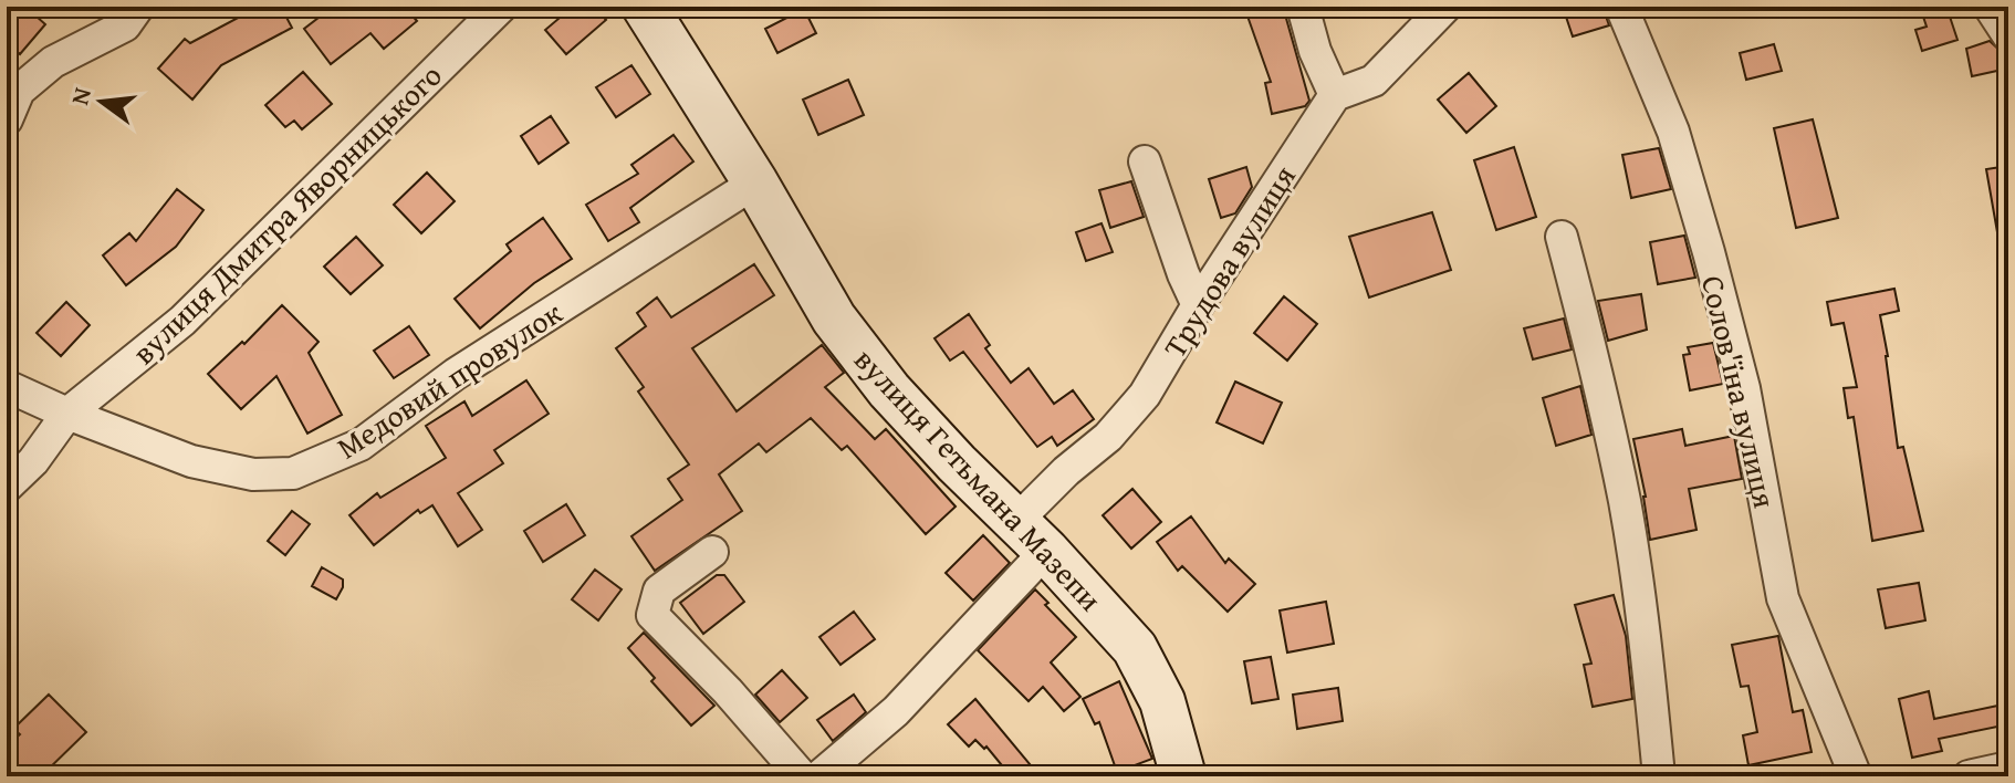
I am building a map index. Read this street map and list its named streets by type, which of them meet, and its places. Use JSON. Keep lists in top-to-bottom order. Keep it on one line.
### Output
{"streets":{"street":["вулиця Дмитра Яворницького","Трудова вулиця","Медовий провулок","Солов'їна вулиця","вулиця Гетьмана Мазепи"]},"crossings":[["вулиця Дмитра Яворницького","Медовий провулок"],["Трудова вулиця","вулиця Гетьмана Мазепи"],["Медовий провулок","вулиця Гетьмана Мазепи"]],"north":"left"}
